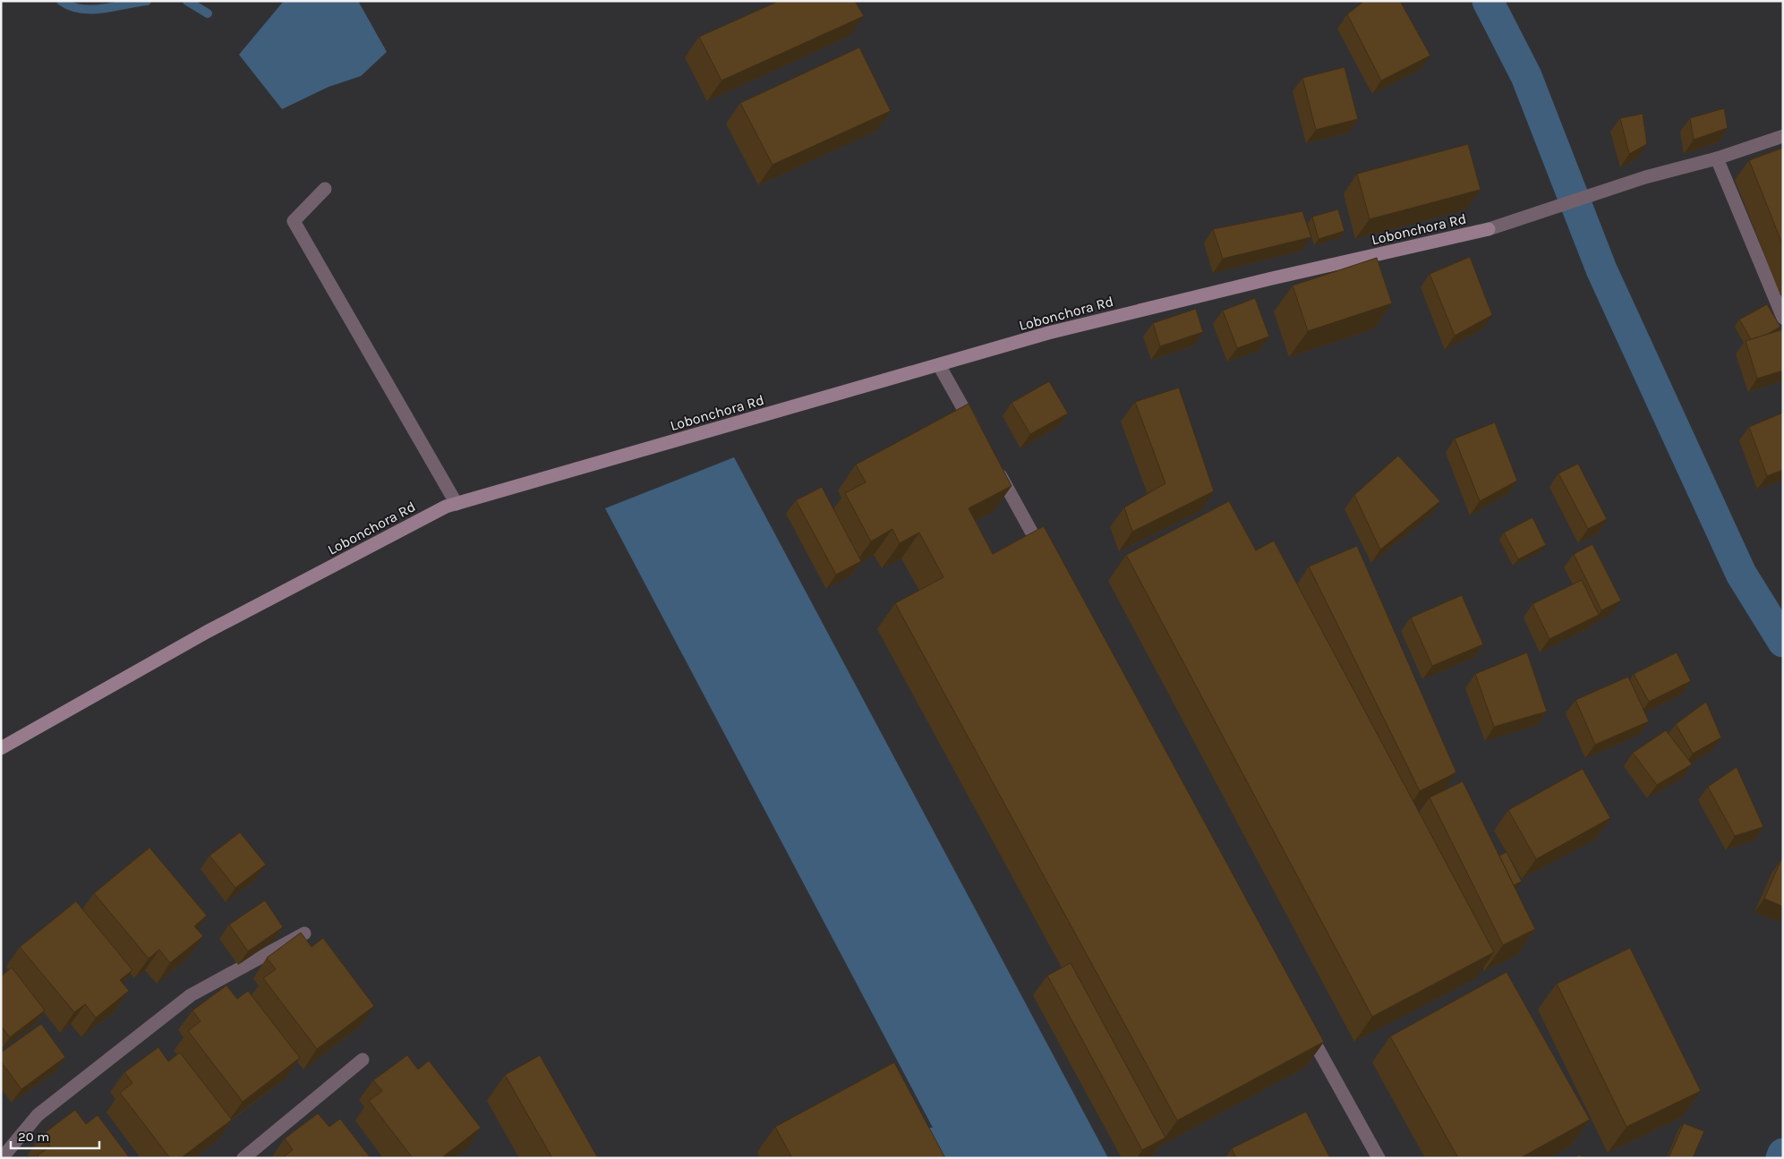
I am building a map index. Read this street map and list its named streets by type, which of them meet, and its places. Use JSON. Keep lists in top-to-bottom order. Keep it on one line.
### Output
{"streets":{"street":["Lobonchora Rd"]},"scale_bar":"20 m"}
